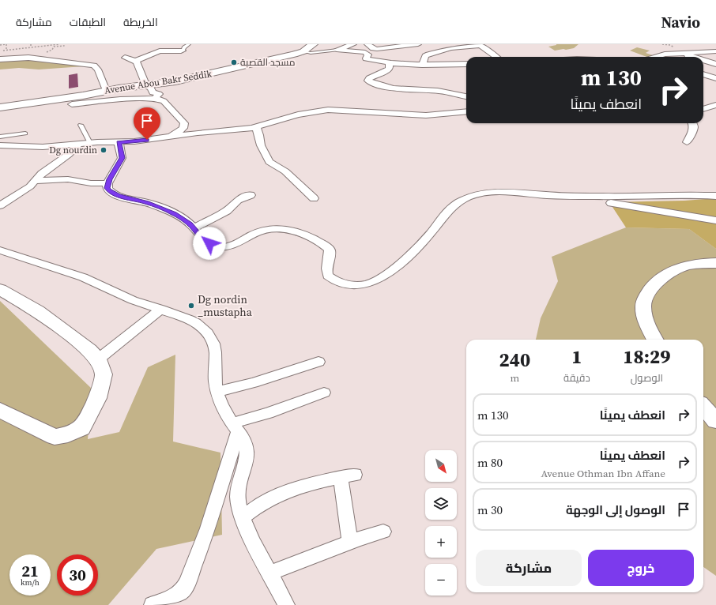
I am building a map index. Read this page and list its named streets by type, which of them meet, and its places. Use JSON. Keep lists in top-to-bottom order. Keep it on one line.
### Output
{"streets":{"street":["Avenue Abou Bakr Seddik"]},"places":["مسجد القصبة","Dg nourdin","Dg nordin _mustapha"],"north":"bottom right","page":{"header":"Navio","nav":["الخريطة","الطبقات","مشاركة"],"turn":["130 m","انعطف يمينًا"],"eta":["18:29","الوصول","1","دقيقة","240","m"],"list":[{"name":"انعطف يمينًا","value":"130 m"},{"name":"انعطف يمينًا","note":"Avenue Othman Ibn Affane","value":"80 m"},{"name":"الوصول إلى الوجهة","value":"30 m"}],"map_buttons":["+","−"],"buttons":["خروج","مشاركة"],"speed":"21 km/h","limit":"30"}}
